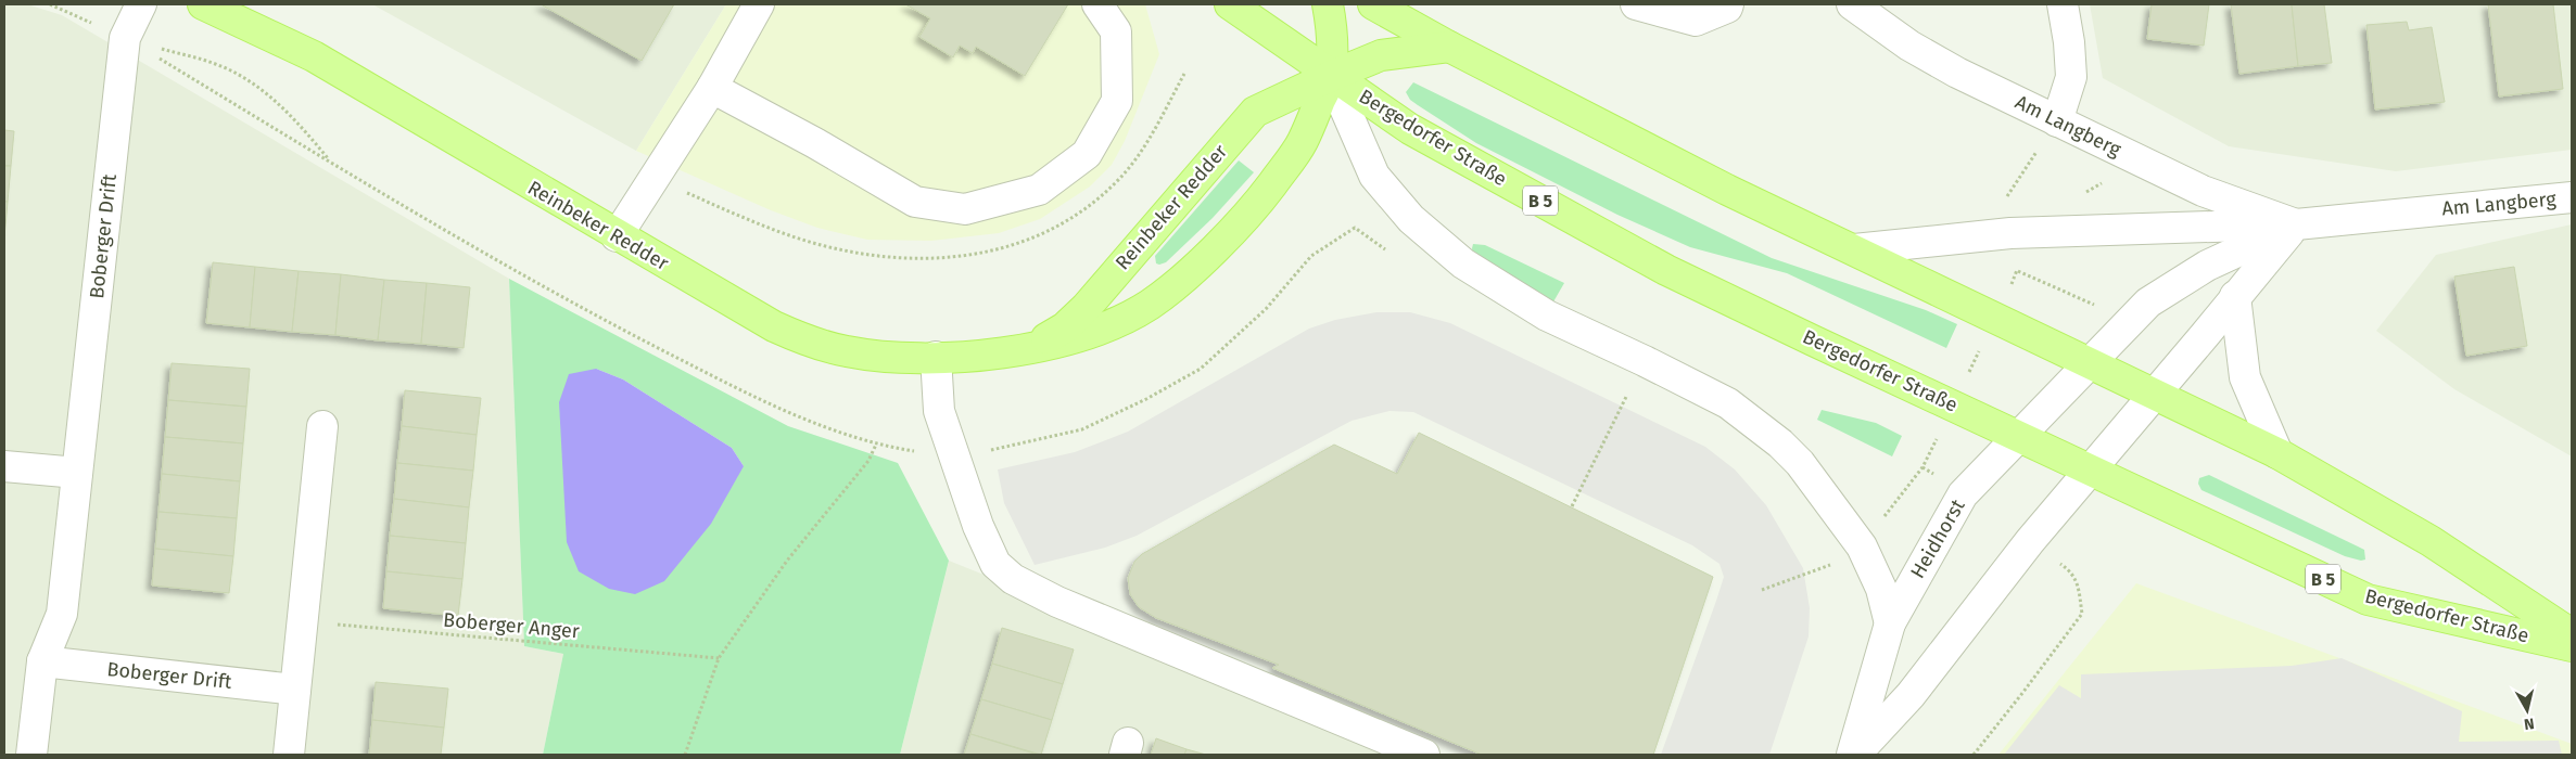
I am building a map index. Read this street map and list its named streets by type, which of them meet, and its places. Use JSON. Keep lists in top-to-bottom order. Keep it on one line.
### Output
{"streets":{"main road":["Bergedorfer Straße","B 5","Reinbeker Redder"],"street":["Am Langberg","Boberger Drift","Heidhorst"],"path":["Boberger Anger"]},"crossings":[["Am Langberg","Bergedorfer Straße"],["Am Langberg","Heidhorst"],["Bergedorfer Straße","Reinbeker Redder"],["Bergedorfer Straße","Heidhorst"]],"north":"bottom"}
